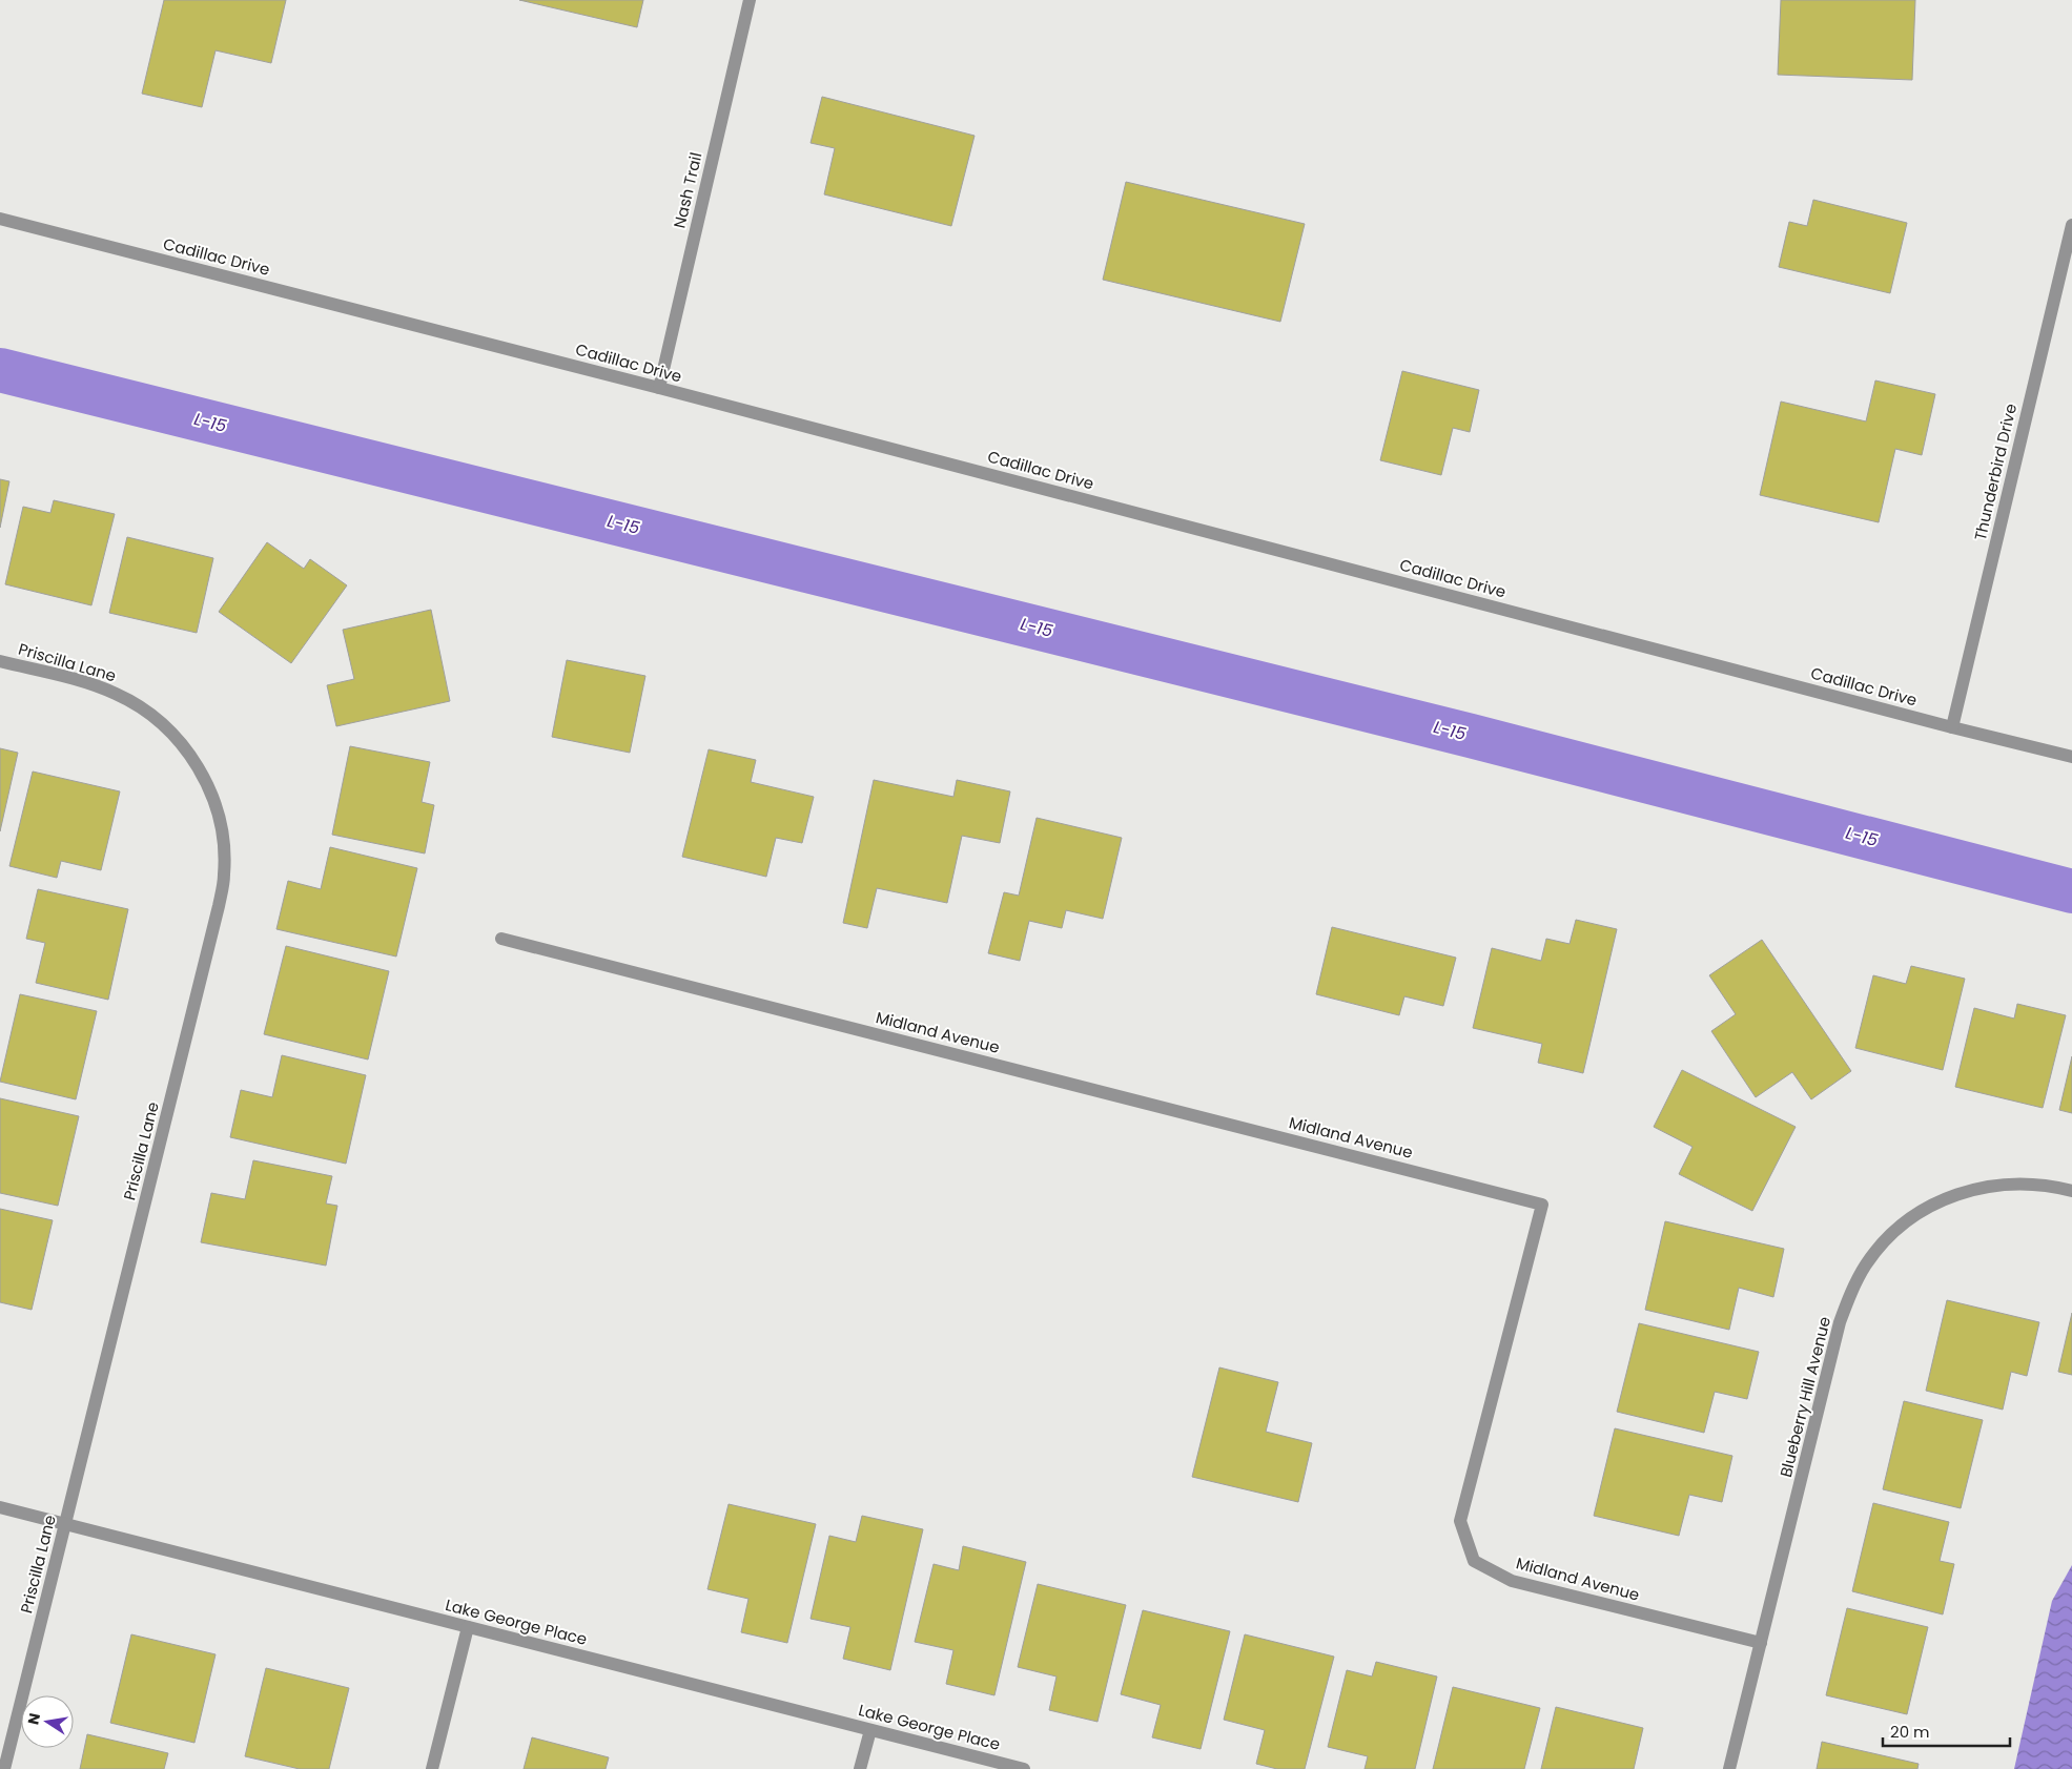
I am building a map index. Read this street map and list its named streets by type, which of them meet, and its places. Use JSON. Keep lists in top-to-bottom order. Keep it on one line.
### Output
{"streets":{"street":["Nash Trail","Cadillac Drive","Thunderbird Drive","Priscilla Lane","Midland Avenue","Blueberry Hill Avenue","Lake George Place"]},"crossings":[["Nash Trail","Cadillac Drive"],["Cadillac Drive","Thunderbird Drive"],["Priscilla Lane","Lake George Place"],["Midland Avenue","Blueberry Hill Avenue"]],"water":["L-15"],"scale_bar":"20 m","north":"left"}
